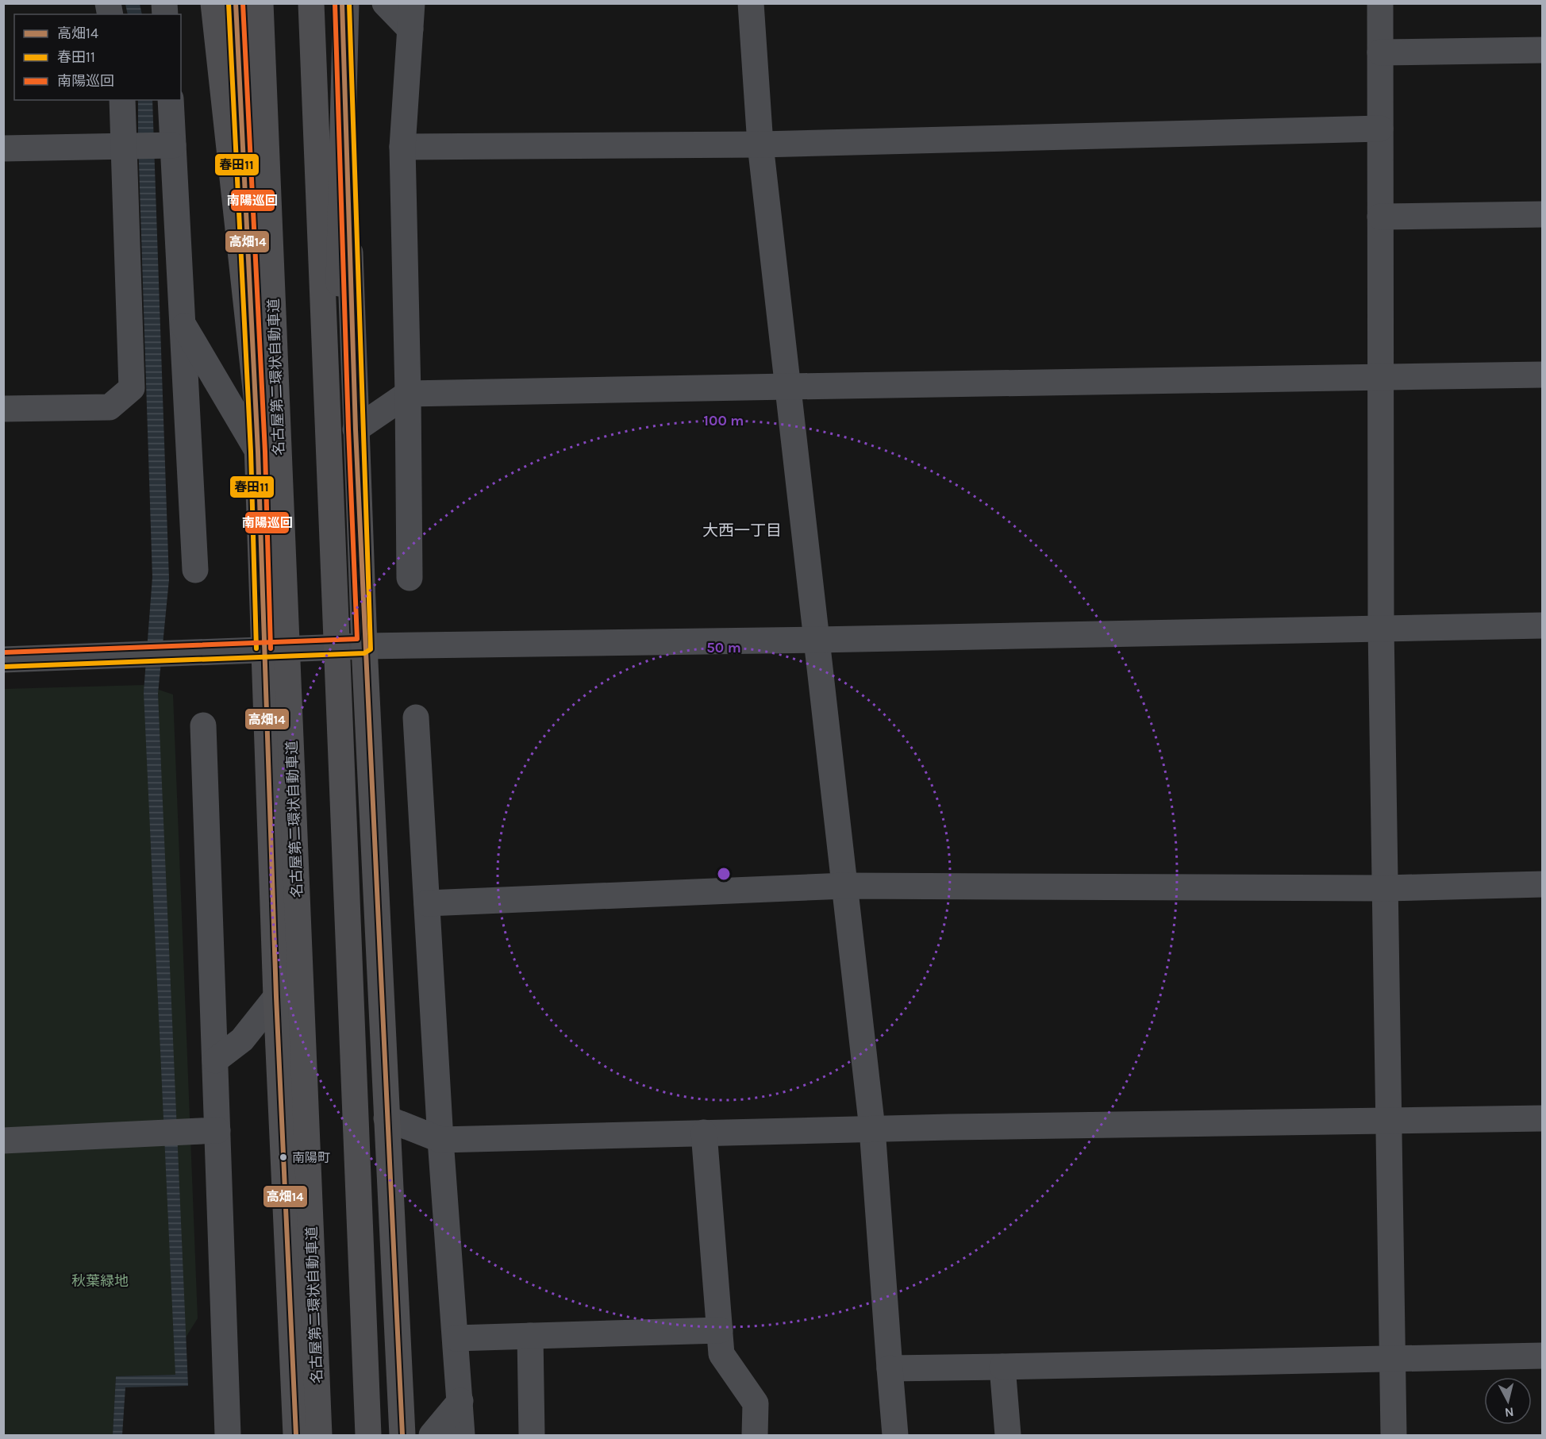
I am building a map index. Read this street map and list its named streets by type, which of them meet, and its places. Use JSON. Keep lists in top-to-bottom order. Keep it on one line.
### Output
{"streets":{"highway":["名古屋第二環状自動車道"]},"districts":["大西一丁目"],"parks":["秋葉緑地"],"places":["南陽町"],"lines":["transit line 高畑14","transit line 春田11","transit line 南陽巡回"],"legend":["高畑14","春田11","南陽巡回"],"north":"bottom","rings":["100 m","50 m"]}
